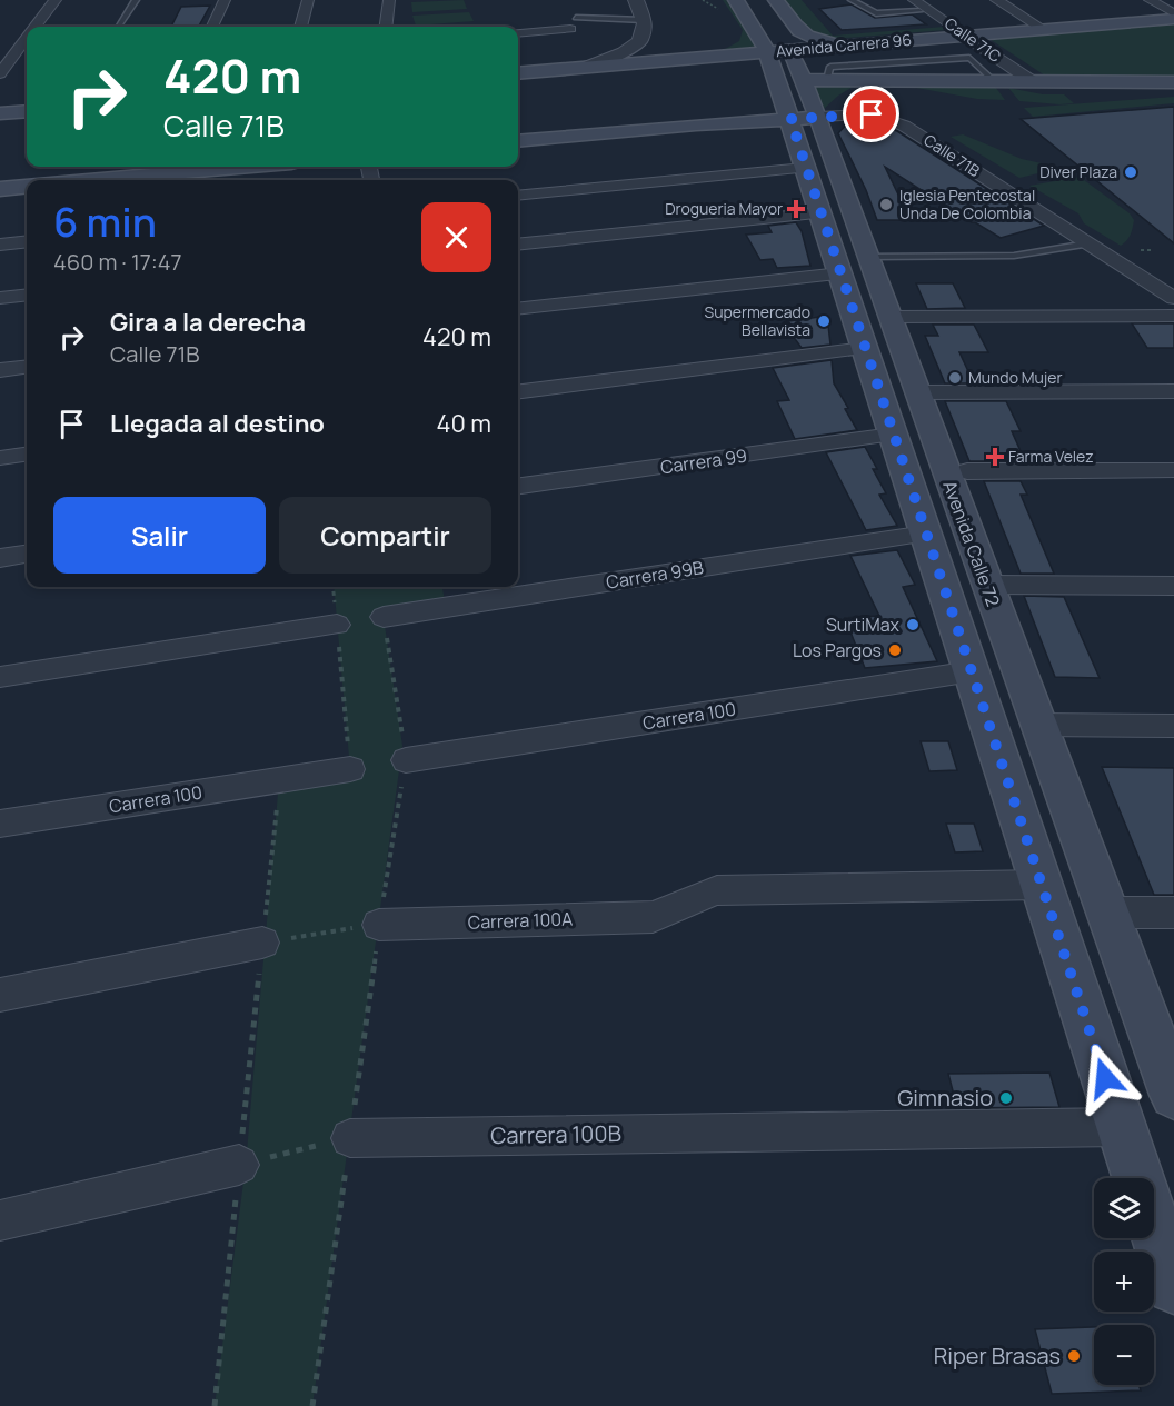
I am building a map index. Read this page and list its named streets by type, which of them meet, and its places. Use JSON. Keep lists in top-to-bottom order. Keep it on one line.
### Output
{"streets":{"main road":["Avenida Carrera 96","Avenida Calle 72"],"street":["Calle 71C","Calle 71B","Carrera 99","Carrera 99B","Carrera 100","Carrera 100A","Carrera 100B"]},"crossings":[["Calle 71C","Avenida Carrera 96"],["Avenida Carrera 96","Avenida Calle 72"],["Calle 71B","Avenida Calle 72"],["Carrera 99","Avenida Calle 72"],["Avenida Calle 72","Carrera 99B"],["Avenida Calle 72","Carrera 100"],["Avenida Calle 72","Carrera 100A"],["Avenida Calle 72","Carrera 100B"]],"places":{"other":["Diver Plaza","Iglesia Pentecostal Unda De Colombia","Supermercado Bellavista","Mundo Mujer","SurtiMax","Los Pargos","Gimnasio","Riper Brasas"],"health":["Drogueria Mayor","Farma Velez"]},"page":{"turn":["420 m","Calle 71B"],"heading":["6 min","460 m · 17:47"],"list":[{"name":"Gira a la derecha","note":"Calle 71B","value":"420 m"},{"name":"Llegada al destino","value":"40 m"}],"buttons":["Salir","Compartir"],"map_buttons":["+","−"]}}
